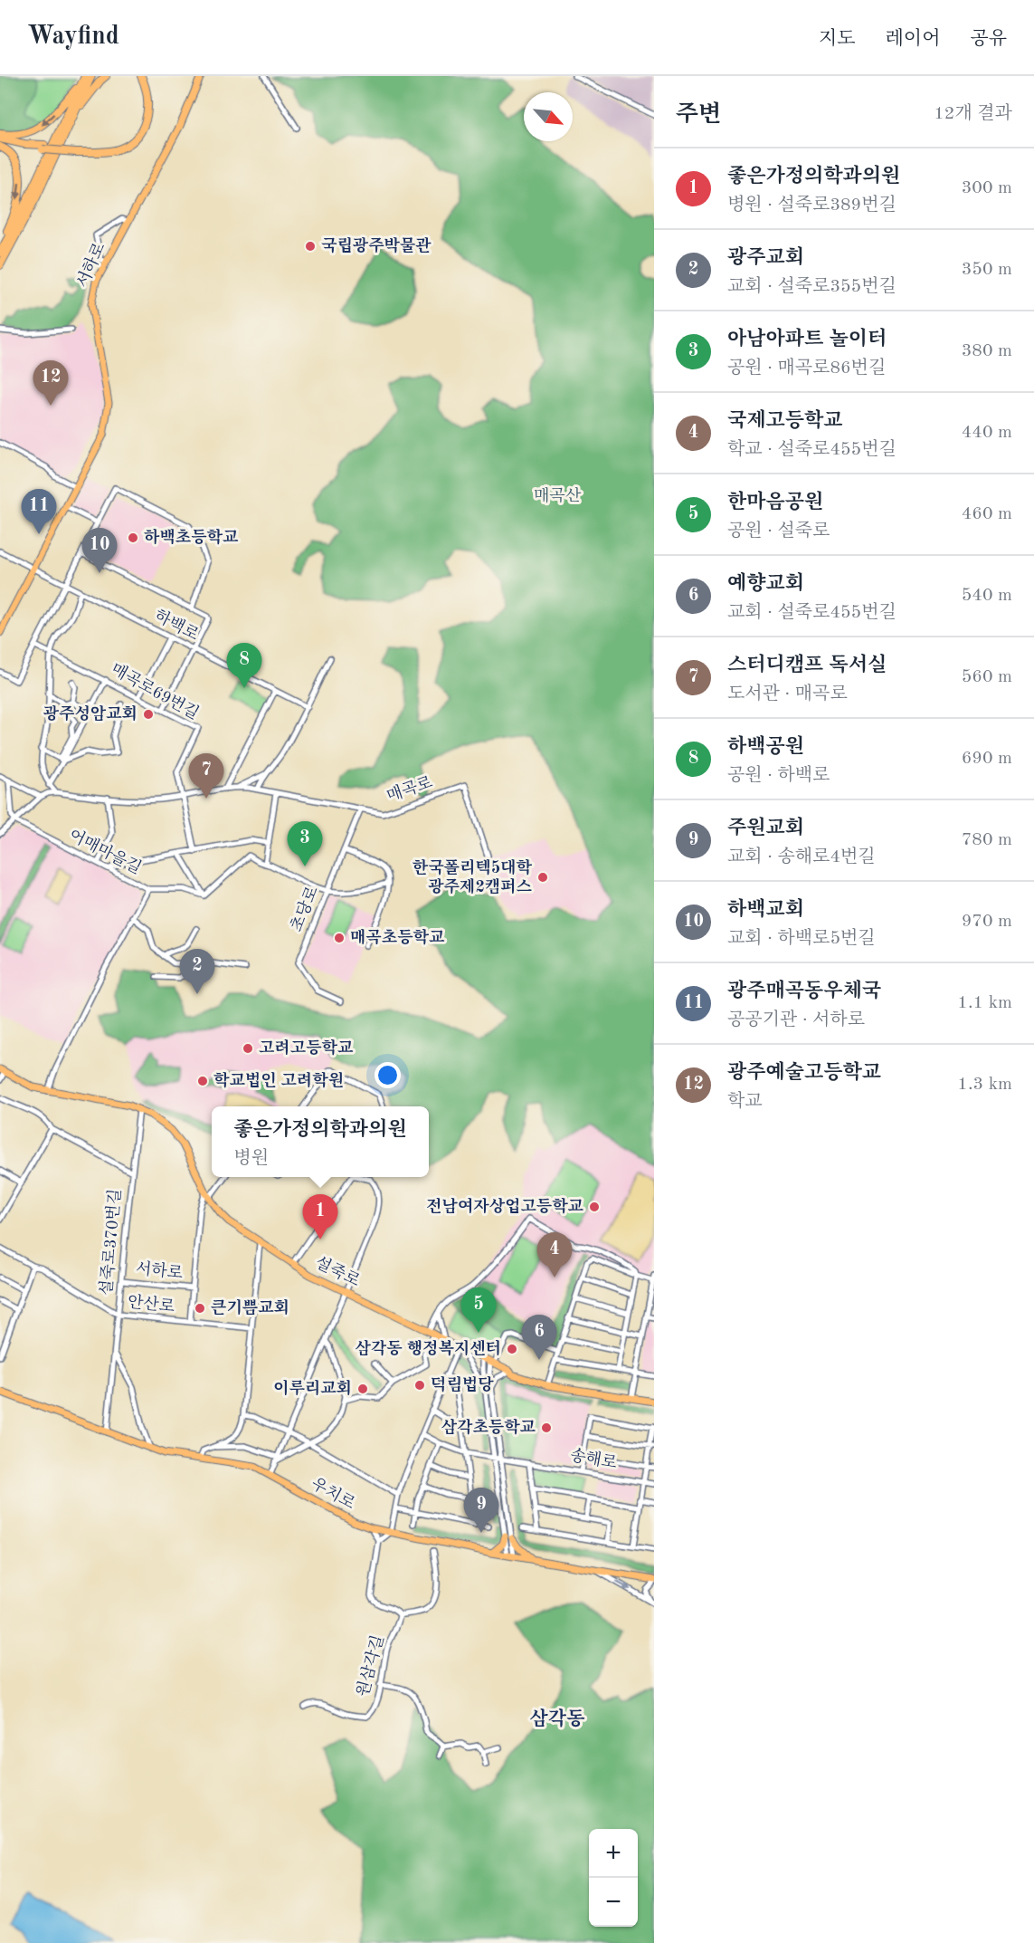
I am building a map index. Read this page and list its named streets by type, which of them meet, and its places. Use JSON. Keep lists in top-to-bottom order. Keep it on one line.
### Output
{"streets":{"main road":["서하로","설죽로","우치로"],"street":["하백로","매곡로69번길","매곡로","어매마을길","초당로","설죽로370번길","안산로","송해로","원삼각길"]},"crossings":[["서하로","하백로"],["서하로","설죽로370번길"],["서하로","안산로"],["하백로","매곡로"],["매곡로69번길","매곡로"],["매곡로","초당로"],["설죽로370번길","설죽로"],["설죽로370번길","안산로"],["설죽로370번길","우치로"]],"districts":["삼각동"],"parks":["매곡산"],"places":["국립광주박물관","하백초등학교","광주성암교회","한국폴리텍5대학 광주제2캠퍼스","매곡초등학교","고려고등학교","학교법인 고려학원","전남여자상업고등학교","큰기쁨교회","삼각동 행정복지센터","덕림법당","이루리교회","삼각초등학교"],"north":"bottom right","page":{"header":"Wayfind","nav":["지도","레이어","공유"],"heading":["주변","12개 결과"],"list":[{"mark":"1","name":"좋은가정의학과의원","note":"병원 · 설죽로389번길","value":"300 m"},{"mark":"2","name":"광주교회","note":"교회 · 설죽로355번길","value":"350 m"},{"mark":"3","name":"아남아파트 놀이터","note":"공원 · 매곡로86번길","value":"380 m"},{"mark":"4","name":"국제고등학교","note":"학교 · 설죽로455번길","value":"440 m"},{"mark":"5","name":"한마음공원","note":"공원 · 설죽로","value":"460 m"},{"mark":"6","name":"예향교회","note":"교회 · 설죽로455번길","value":"540 m"},{"mark":"7","name":"스터디캠프 독서실","note":"도서관 · 매곡로","value":"560 m"},{"mark":"8","name":"하백공원","note":"공원 · 하백로","value":"690 m"},{"mark":"9","name":"주원교회","note":"교회 · 송해로4번길","value":"780 m"},{"mark":"10","name":"하백교회","note":"교회 · 하백로5번길","value":"970 m"},{"mark":"11","name":"광주매곡동우체국","note":"공공기관 · 서하로","value":"1.1 km"},{"mark":"12","name":"광주예술고등학교","note":"학교","value":"1.3 km"}],"pins":["12","11","10","8","7","3","2","1","4","5","6","9"],"popup":["좋은가정의학과의원","병원"],"map_buttons":["+","−"]}}
